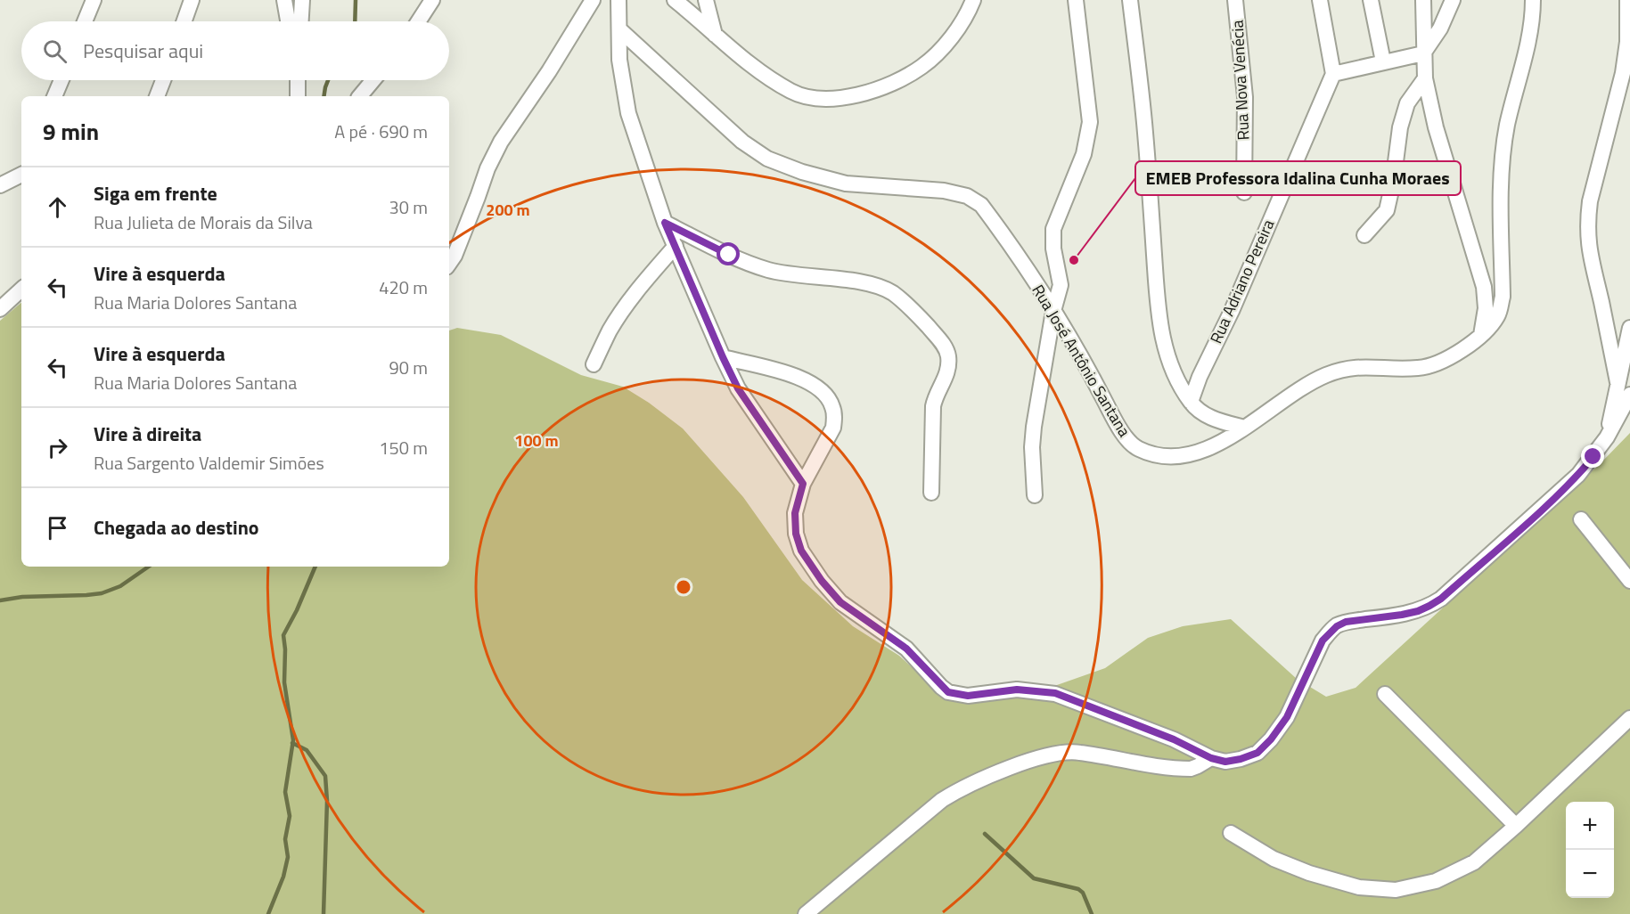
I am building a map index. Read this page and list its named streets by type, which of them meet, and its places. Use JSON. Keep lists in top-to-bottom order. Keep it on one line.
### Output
{"streets":{"street":["Rua Nova Venécia","Rua Adriano Pereira","Rua José Antônio Santana"]},"places":["EMEB Professora Idalina Cunha Moraes"],"page":{"search":"Pesquisar aqui","heading":["9 min","A pé · 690 m"],"list":[["Siga em frente","Rua Julieta de Morais da Silva","30 m"],["Vire à esquerda","Rua Maria Dolores Santana","420 m"],["Vire à esquerda","Rua Maria Dolores Santana","90 m"],["Vire à direita","Rua Sargento Valdemir Simões","150 m"],"Chegada ao destino"],"map_buttons":["+","−"]},"rings":["200 m","100 m"]}
